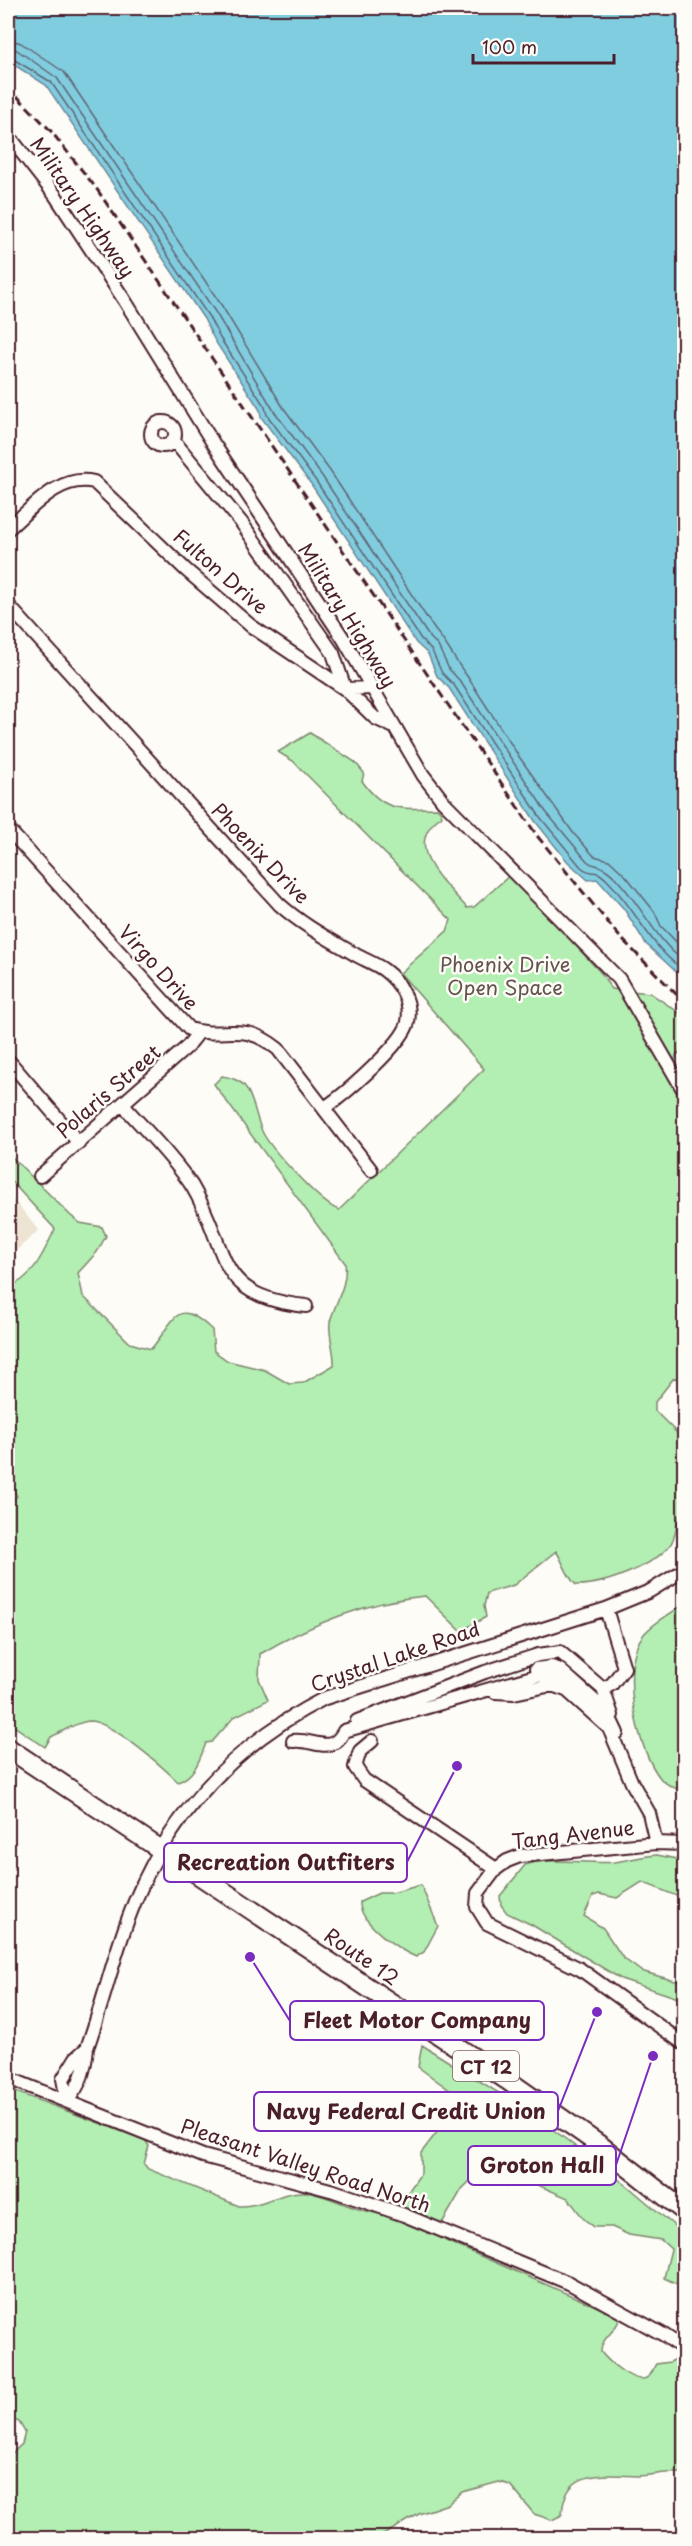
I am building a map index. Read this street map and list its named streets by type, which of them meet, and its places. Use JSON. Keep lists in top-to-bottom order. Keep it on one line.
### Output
{"streets":{"highway":["Route 12","CT 12"],"street":["Military Highway","Fulton Drive","Phoenix Drive","Virgo Drive","Polaris Street","Crystal Lake Road","Tang Avenue","Pleasant Valley Road North"]},"crossings":[["Military Highway","Fulton Drive"],["Phoenix Drive","Virgo Drive"],["Virgo Drive","Polaris Street"],["Crystal Lake Road","Route 12"],["Crystal Lake Road","Pleasant Valley Road North"]],"parks":["Phoenix Drive Open Space"],"places":["Recreation Outfiters","Fleet Motor Company","Navy Federal Credit Union","Groton Hall"],"scale_bar":"100 m"}
